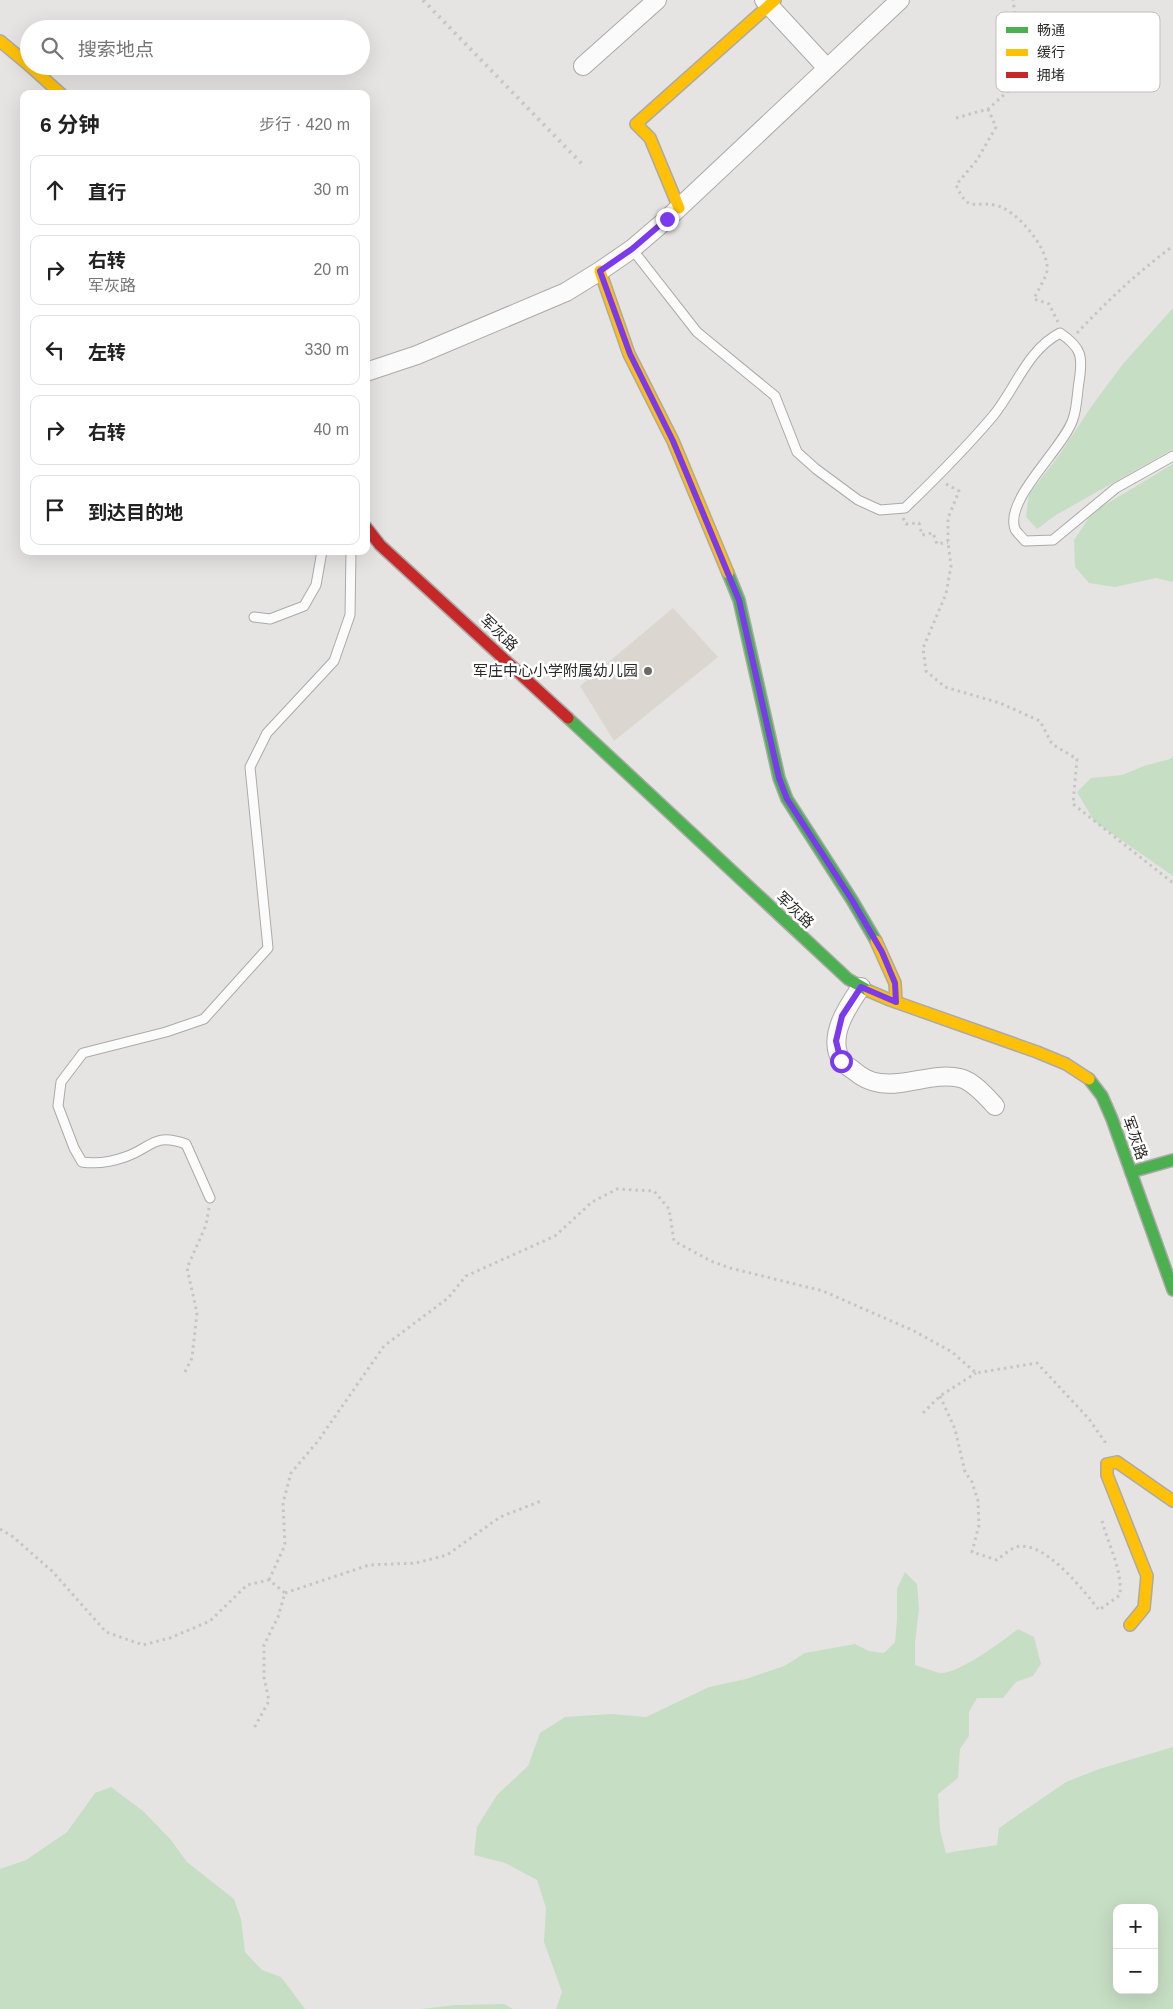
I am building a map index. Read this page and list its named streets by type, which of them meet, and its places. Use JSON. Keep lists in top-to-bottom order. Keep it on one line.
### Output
{"streets":{"street":["军灰路"]},"places":["军庄中心小学附属幼儿园"],"legend":["畅通","缓行","拥堵"],"page":{"search":"搜索地点","heading":["6 分钟","步行 · 420 m"],"list":[["直行","30 m"],["右转","军灰路","20 m"],["左转","330 m"],["右转","40 m"],"到达目的地"],"map_buttons":["+","−"]}}
